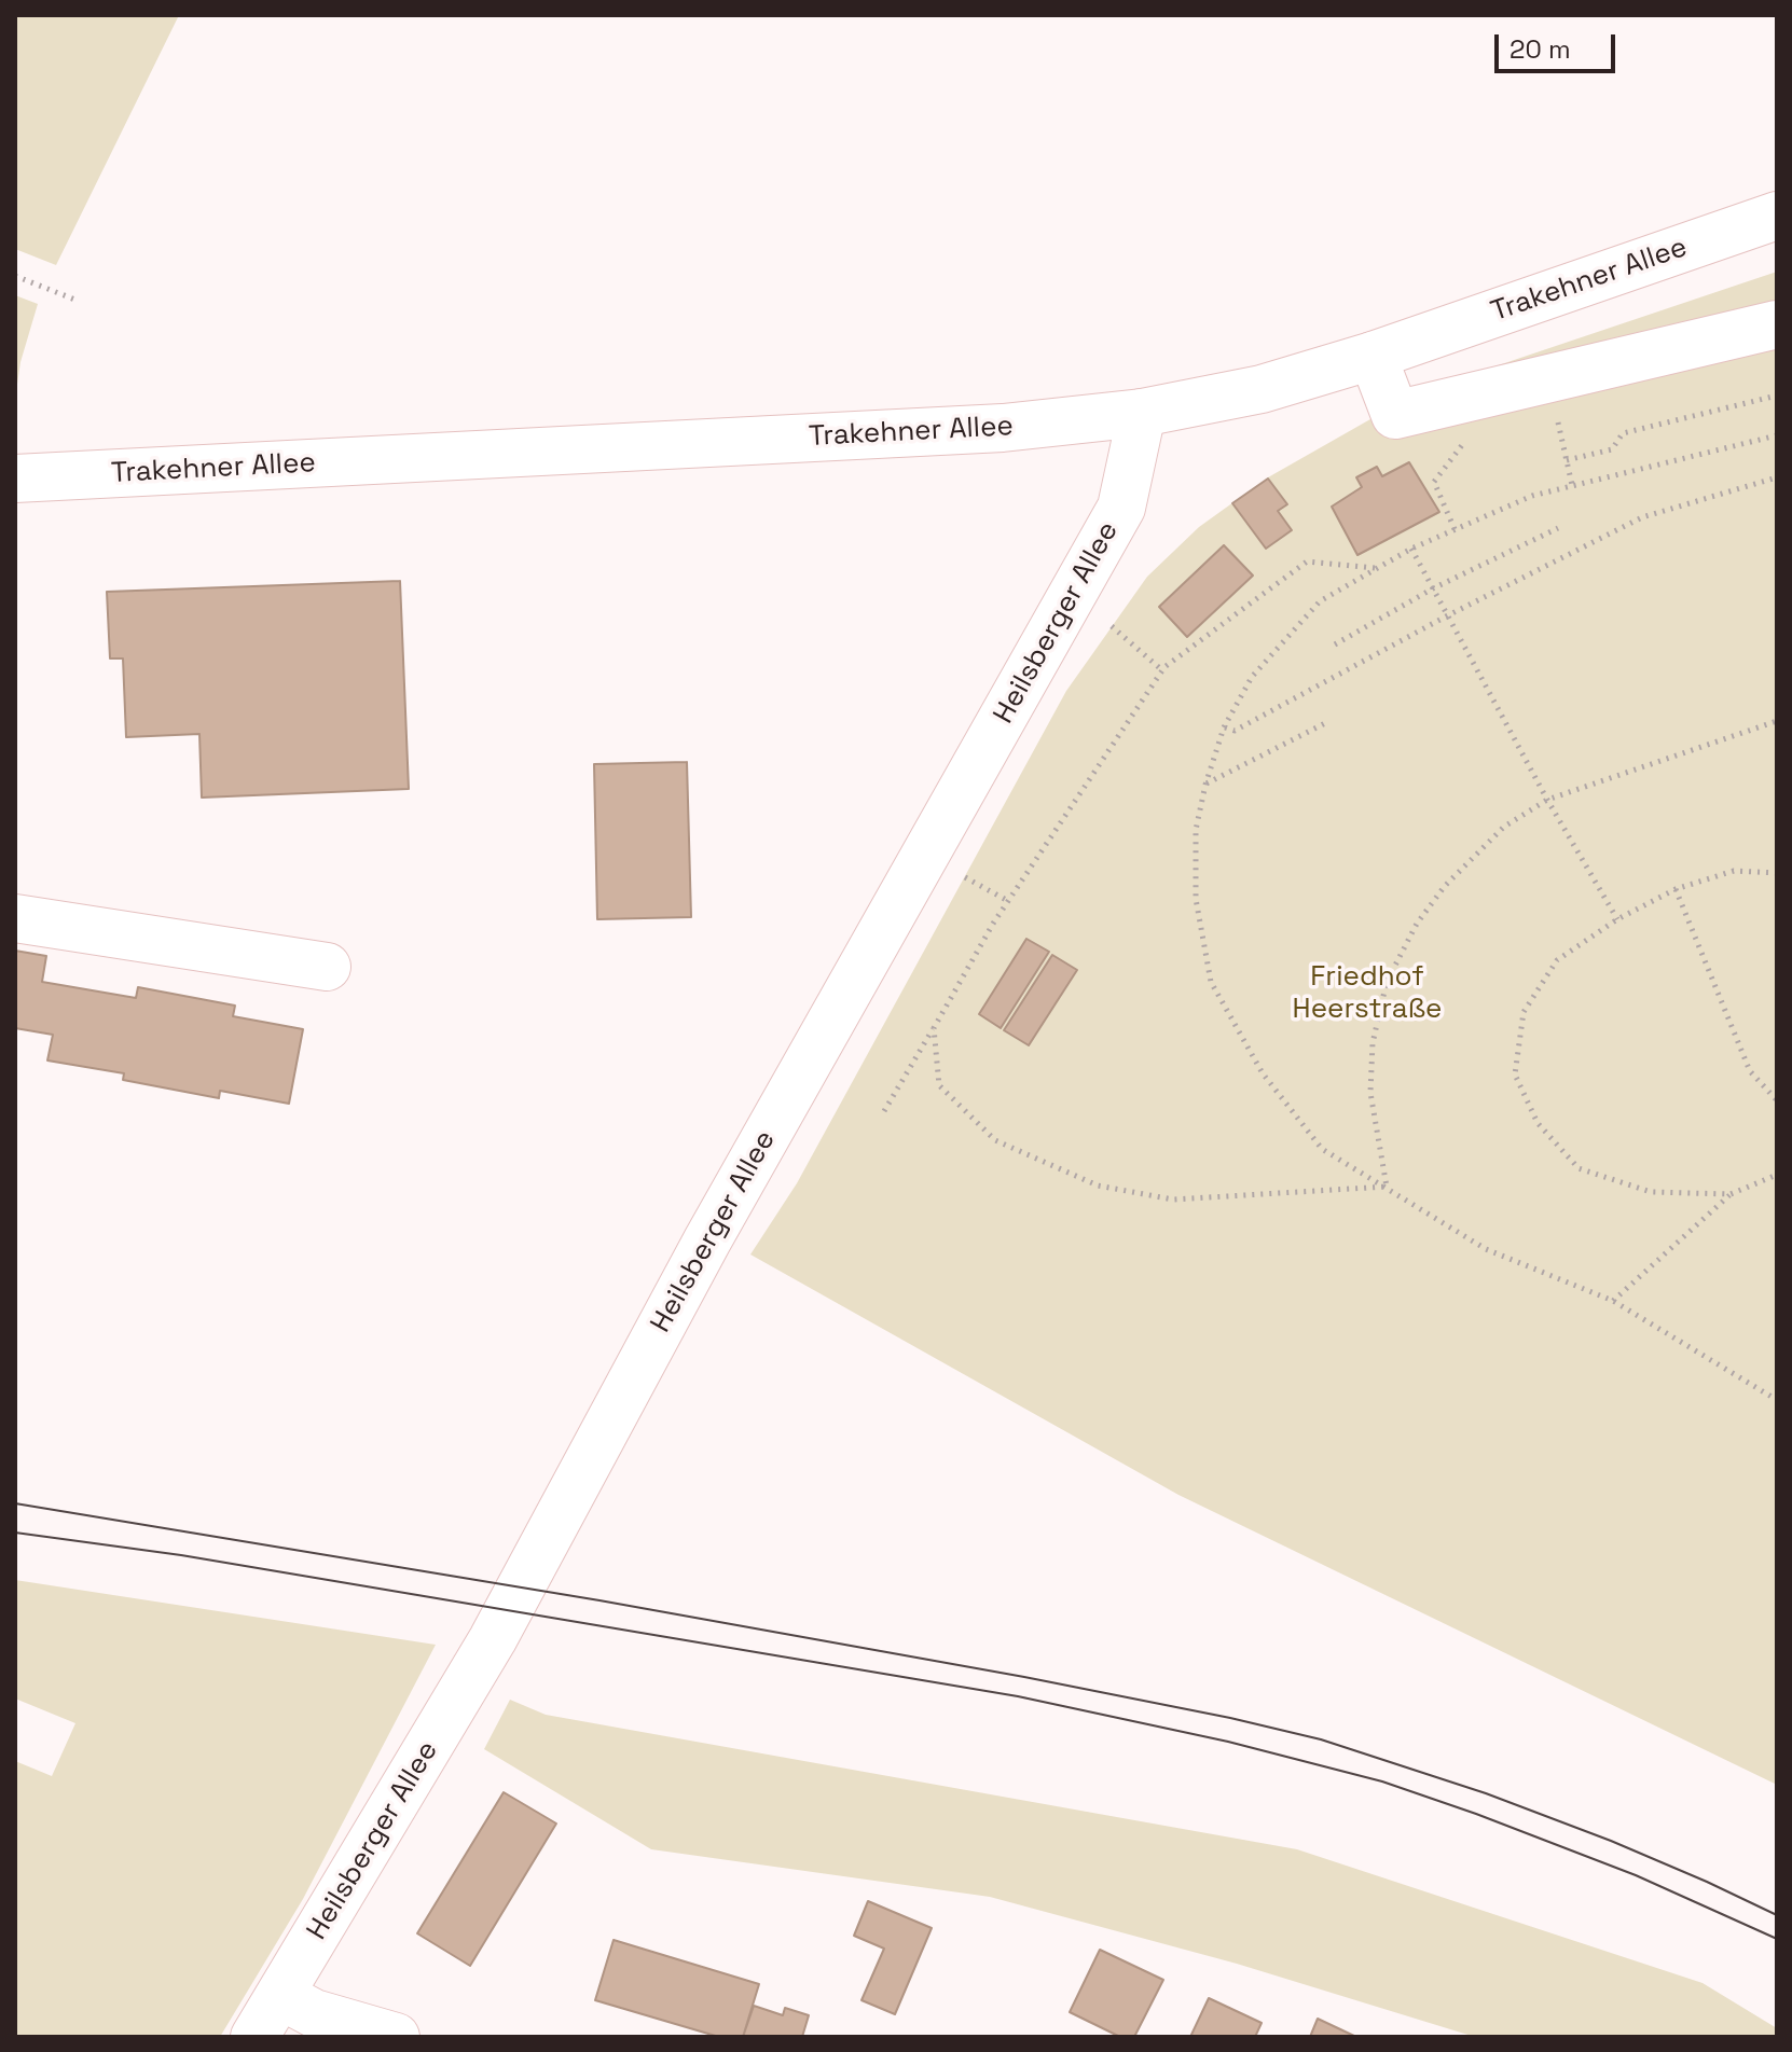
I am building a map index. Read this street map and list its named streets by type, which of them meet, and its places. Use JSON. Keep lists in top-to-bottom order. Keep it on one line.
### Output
{"streets":{"street":["Trakehner Allee","Heilsberger Allee"]},"crossings":[["Trakehner Allee","Heilsberger Allee"]],"parks":["Friedhof Heerstraße"],"scale_bar":"20 m"}
